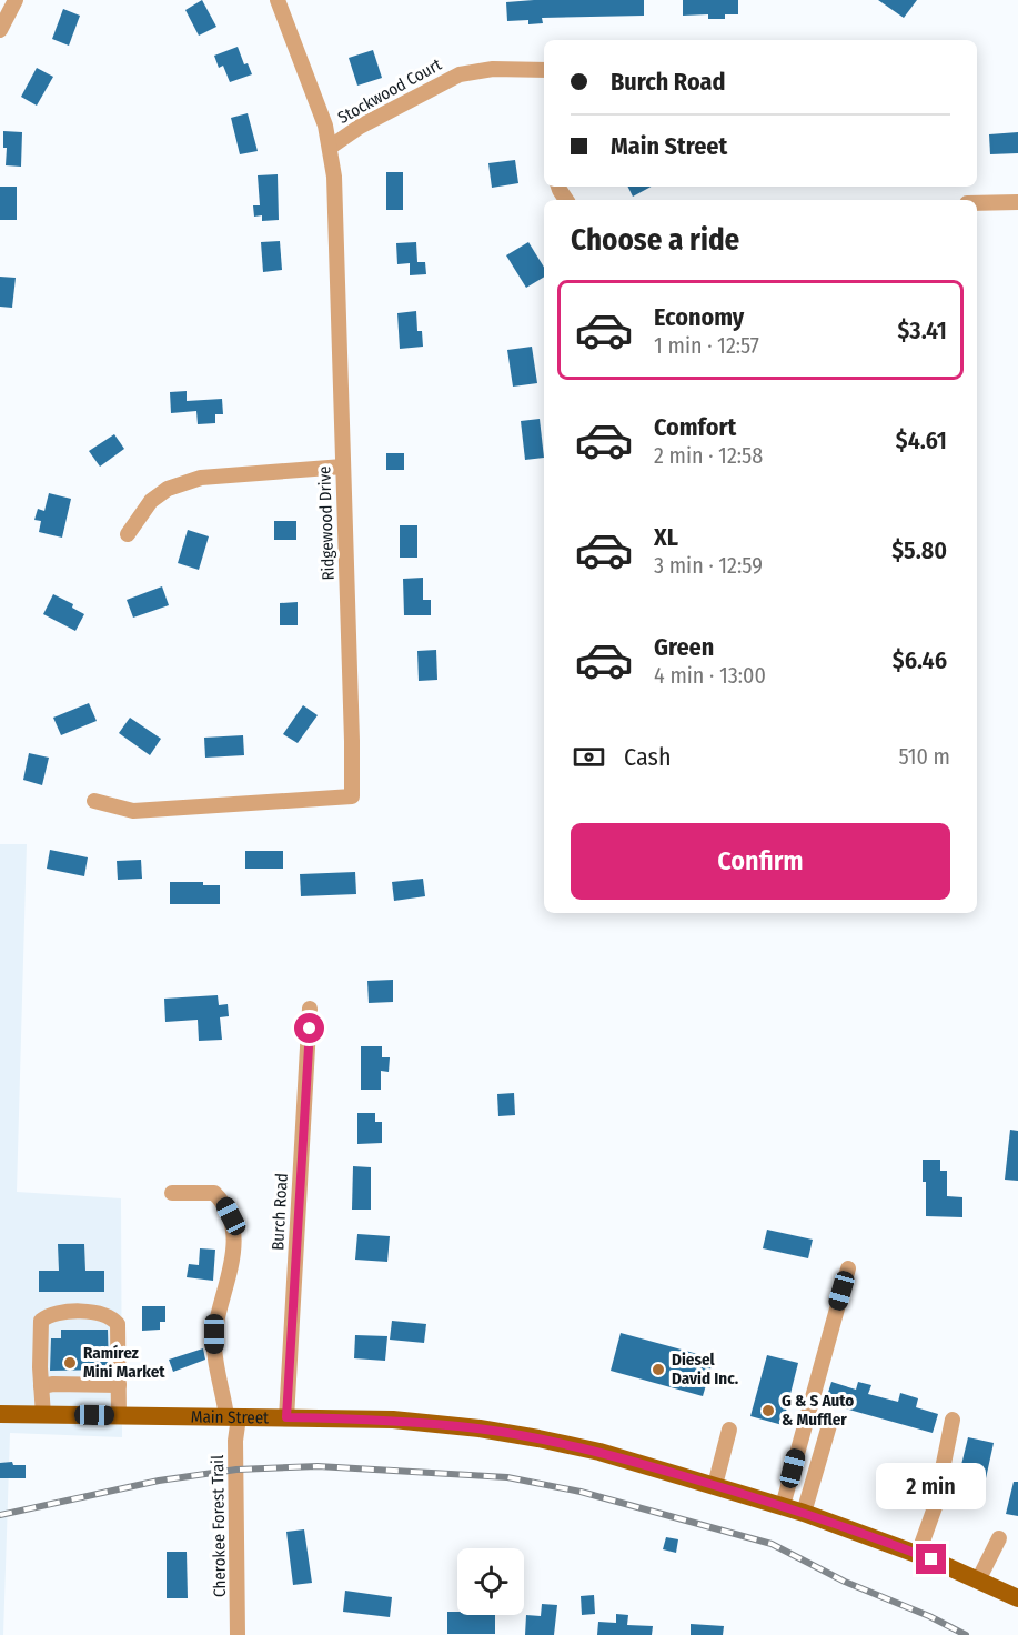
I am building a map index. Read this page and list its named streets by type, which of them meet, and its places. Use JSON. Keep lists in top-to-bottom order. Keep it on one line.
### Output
{"streets":{"main road":["Main Street"],"street":["Stockwood Court","Ridgewood Drive","Burch Road","Cherokee Forest Trail"]},"crossings":[["Stockwood Court","Ridgewood Drive"],["Burch Road","Main Street"],["Main Street","Cherokee Forest Trail"]],"places":["Ramírez Mini Market","Diesel David Inc.","G & S Auto & Muffler"],"page":{"banner":["Burch Road","Main Street"],"heading":"Choose a ride","list":[{"name":"Economy","note":"1 min · 12:57","value":"$3.41"},{"name":"Comfort","note":"2 min · 12:58","value":"$4.61"},{"name":"XL","note":"3 min · 12:59","value":"$5.80"},{"name":"Green","note":"4 min · 13:00","value":"$6.46"}],"pay":["Cash","510 m"],"buttons":"Confirm","bubble":"2 min"}}
